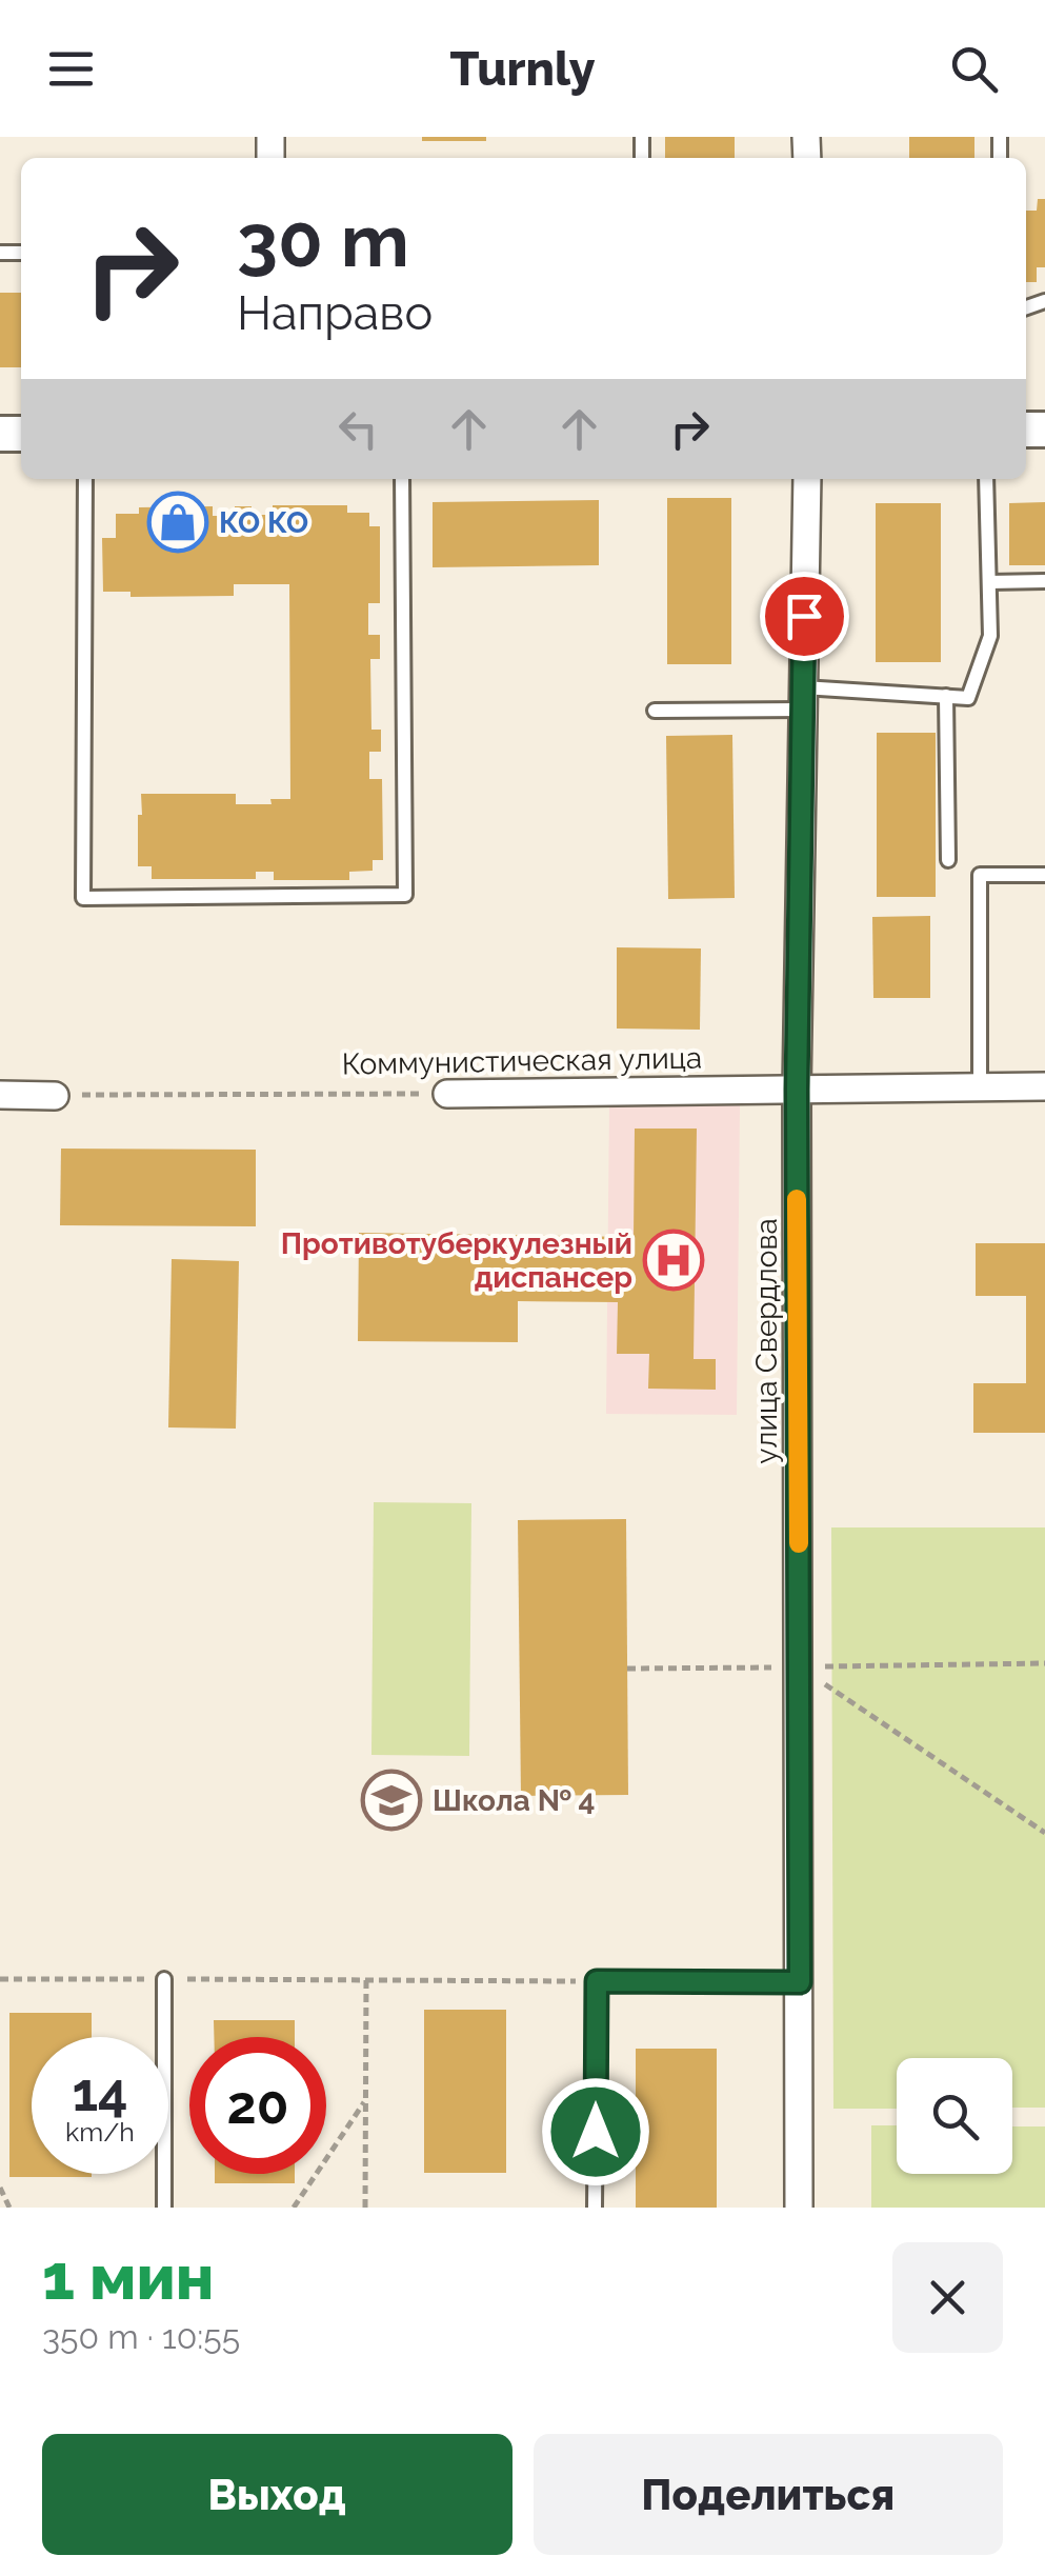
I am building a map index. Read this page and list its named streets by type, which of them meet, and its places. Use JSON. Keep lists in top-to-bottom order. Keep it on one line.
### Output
{"streets":{"street":["Коммунистическая улица","улица Свердлова"]},"crossings":[["Коммунистическая улица","улица Свердлова"]],"places":{"shop":["КО КО"],"hospital":["Противотуберкулезный диспансер"],"school or university":["Школа № 4"]},"page":{"header":"Turnly","turn":["30 m","Направо"],"speed":"14 km/h","limit":"20","heading":["1 мин","350 m · 10:55"],"buttons":["Выход","Поделиться"]}}
